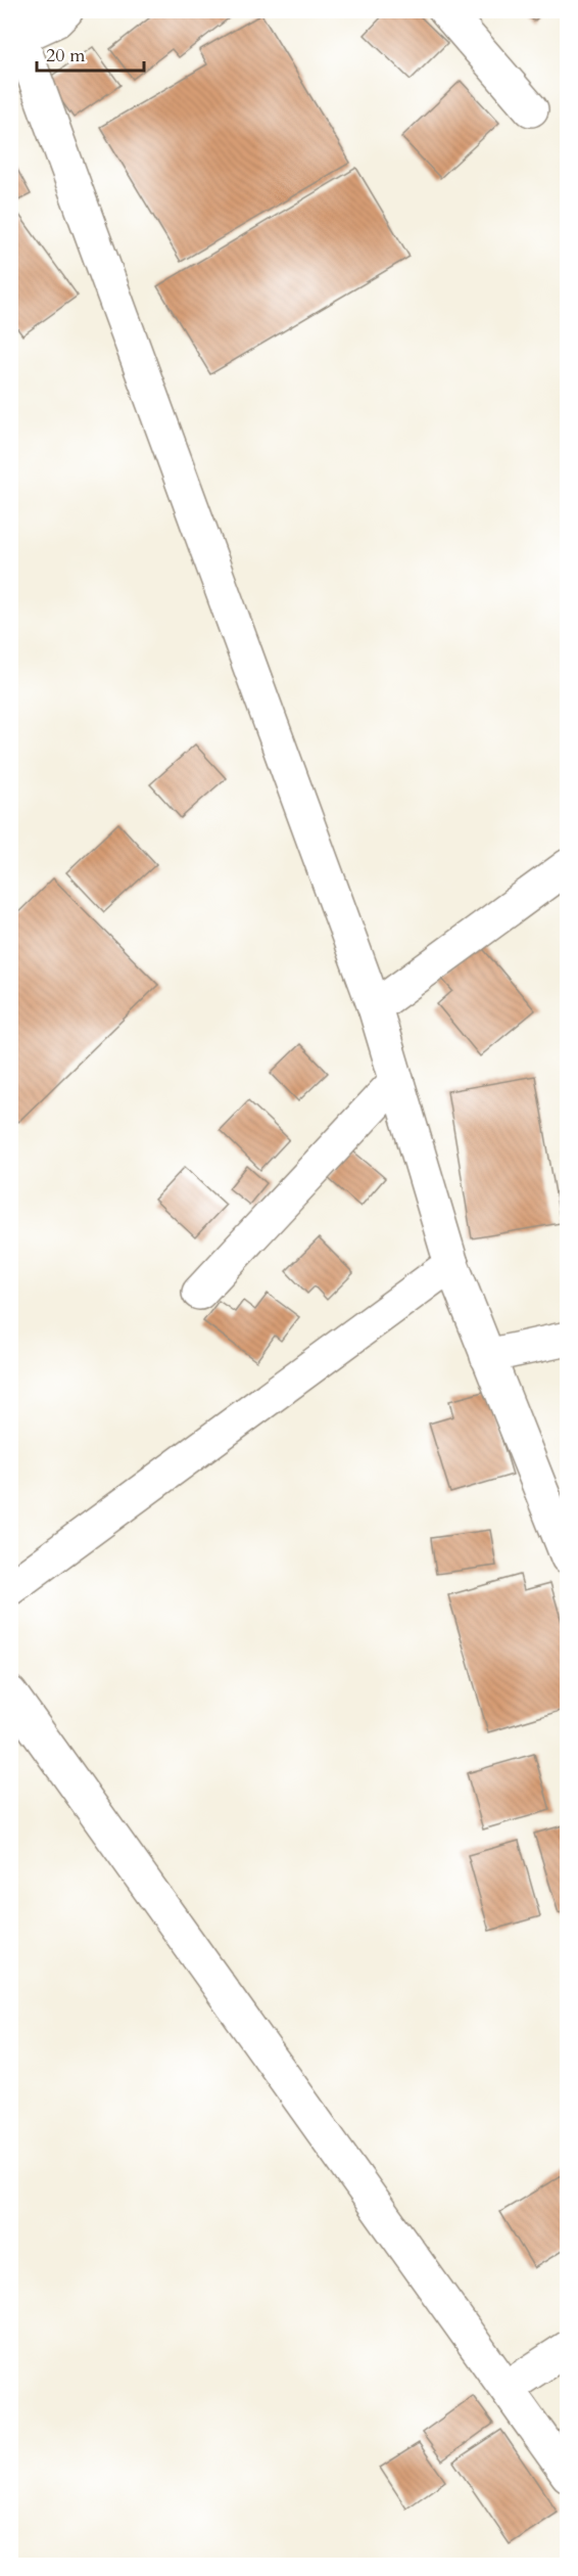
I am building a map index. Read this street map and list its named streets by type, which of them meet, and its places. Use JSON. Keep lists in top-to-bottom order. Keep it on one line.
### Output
{"scale_bar":"20 m"}
